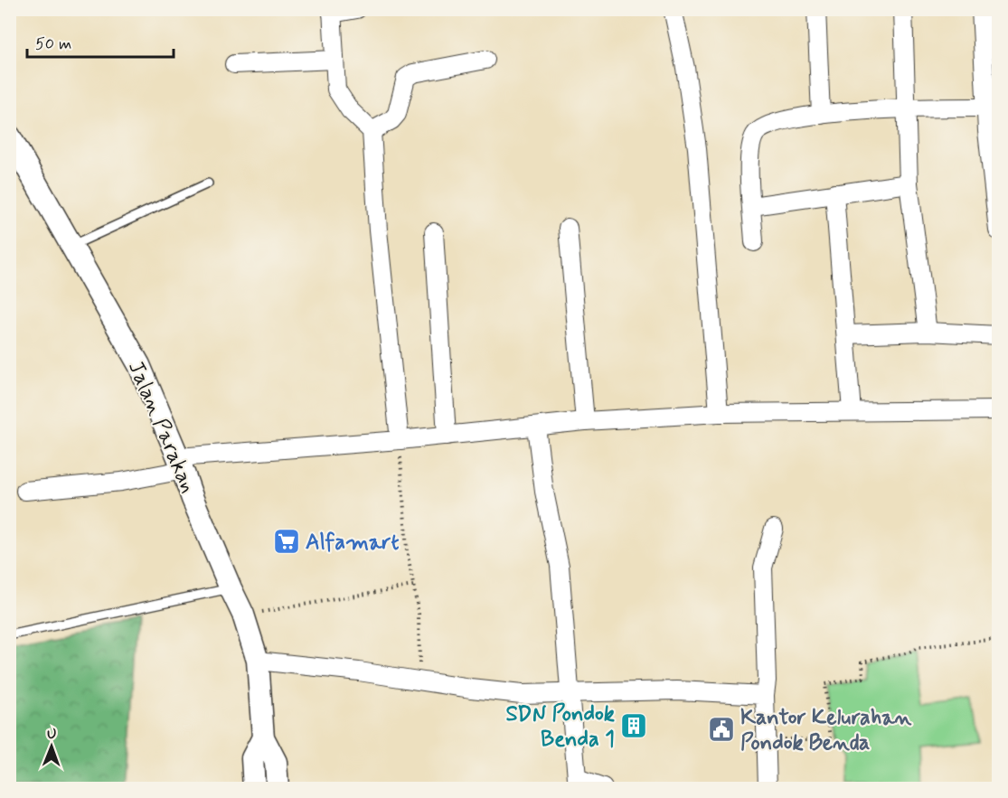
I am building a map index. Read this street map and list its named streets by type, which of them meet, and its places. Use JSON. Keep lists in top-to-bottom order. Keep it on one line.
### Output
{"streets":{"street":["Jalan Parakan"]},"places":{"supermarket":["Alfamart"],"building":["SDN Pondok Benda 1"],"public building":["Kantor Kelurahan Pondok Benda"]},"scale_bar":"50 m","north":"top"}
